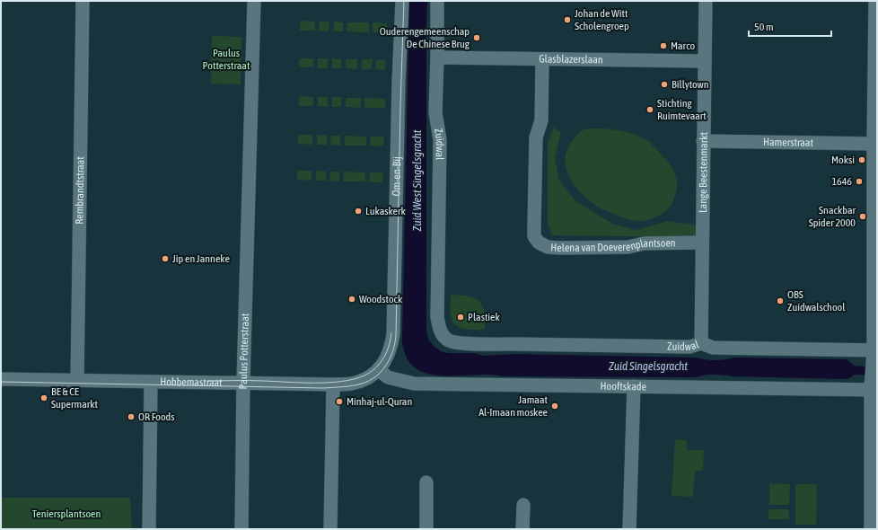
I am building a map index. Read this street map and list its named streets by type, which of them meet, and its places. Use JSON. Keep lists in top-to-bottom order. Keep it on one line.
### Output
{"streets":{"street":["Glasblazerslaan","Hamerstraat","Zuidwal","Lange Beestenmarkt","Om-en-Bij","Rembrandtstraat","Helena van Doeverenplantsoen","Paulus Potterstraat","Hobbemastraat","Hooftskade"]},"crossings":[["Glasblazerslaan","Zuidwal"],["Glasblazerslaan","Lange Beestenmarkt"],["Glasblazerslaan","Helena van Doeverenplantsoen"],["Hamerstraat","Lange Beestenmarkt"],["Zuidwal","Lange Beestenmarkt"],["Lange Beestenmarkt","Helena van Doeverenplantsoen"],["Om-en-Bij","Hobbemastraat"],["Om-en-Bij","Hooftskade"],["Rembrandtstraat","Hobbemastraat"],["Paulus Potterstraat","Hobbemastraat"],["Hobbemastraat","Hooftskade"]],"water":["Zuid West Singelsgracht","Zuid Singelsgracht"],"parks":["Paulus Potterstraat","Teniersplantsoen"],"places":["Johan de Witt Scholengroep","Ouderengemeenschap De Chinese Brug","Marco","Billytown","Stichting Ruimtevaart","Moksi","1646","Lukaskerk","Snackbar Spider 2000","Jip en Janneke","Woodstock","OBS Zuidwalschool","Plastiek","BE & CE Supermarkt","Minhaj-ul-Quran","Jamaat Al-Imaan moskee","OR Foods"],"scale_bar":"50 m"}
